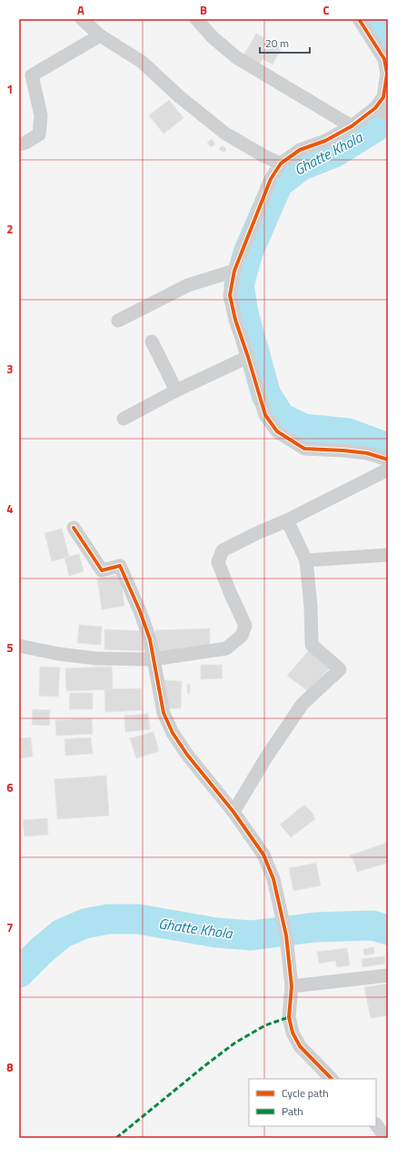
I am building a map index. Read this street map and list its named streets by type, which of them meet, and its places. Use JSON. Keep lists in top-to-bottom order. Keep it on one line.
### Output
{"water":["Ghatte Khola"],"legend":["Cycle path","Path"],"scale_bar":"20 m","grid":{"columns":["A","B","C"],"rows":["1","2","3","4","5","6","7","8"]}}
